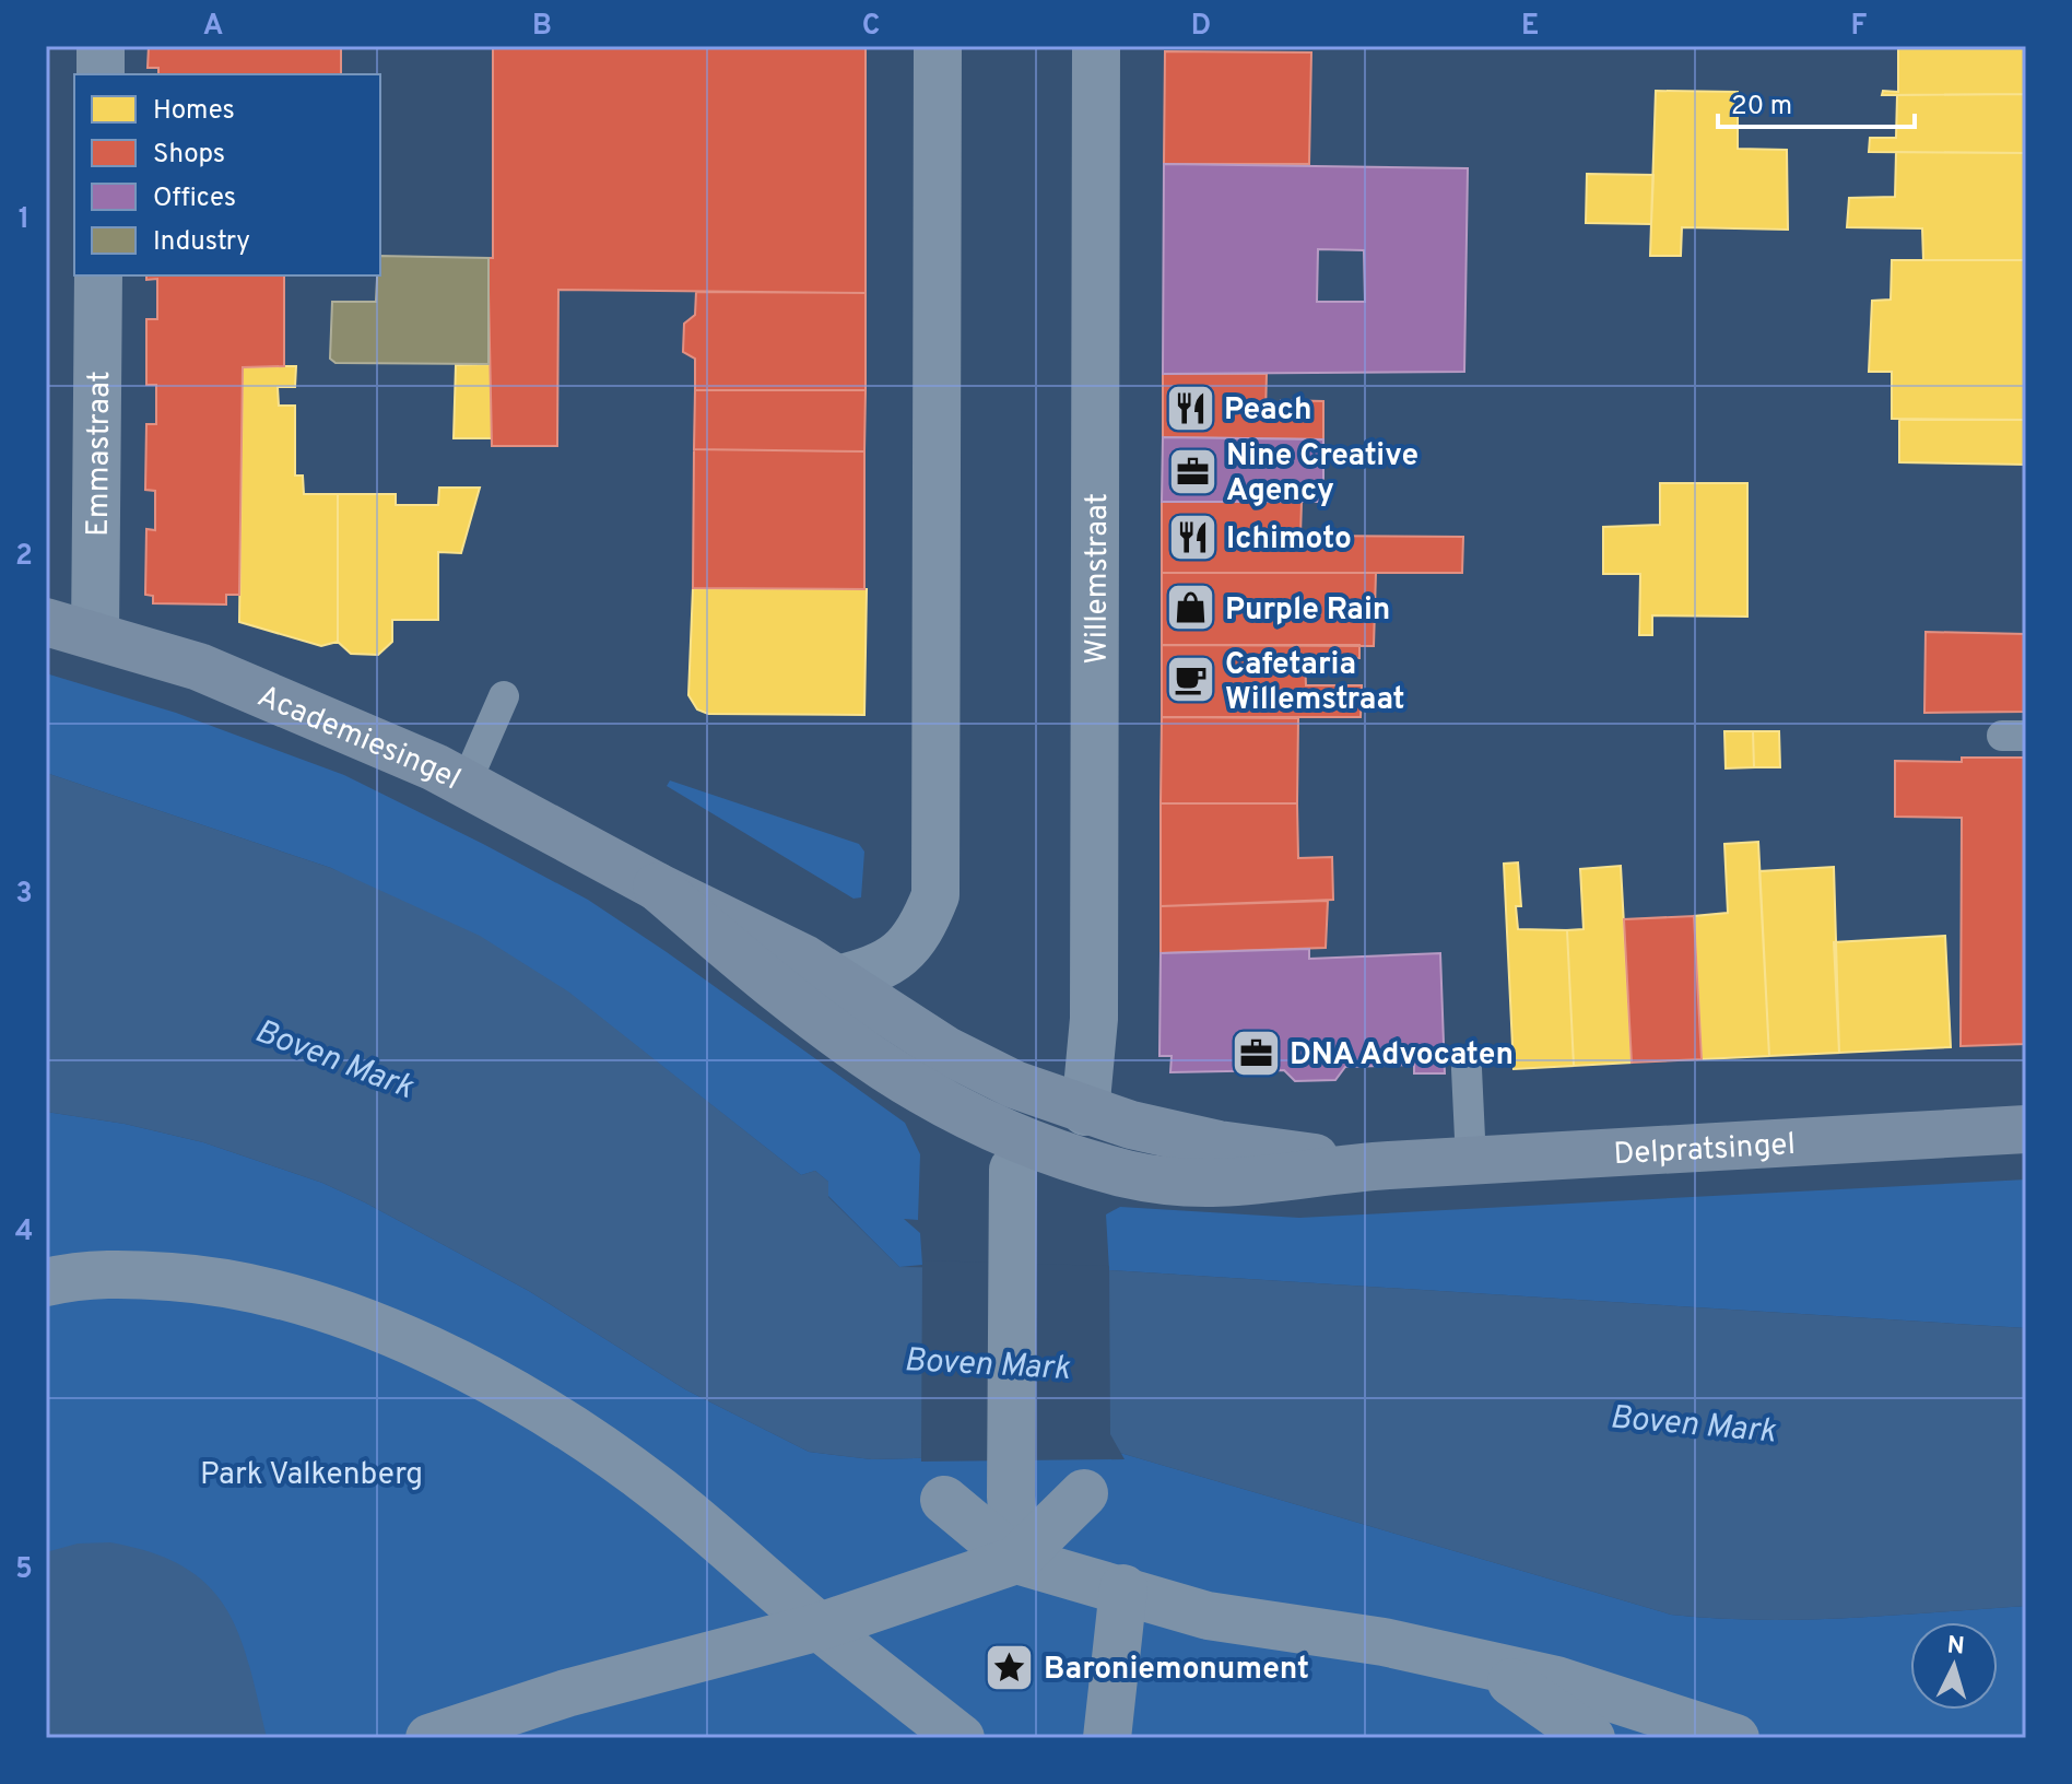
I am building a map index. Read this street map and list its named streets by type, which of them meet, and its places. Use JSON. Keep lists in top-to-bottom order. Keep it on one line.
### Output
{"streets":{"street":["Emmastraat","Willemstraat","Academiesingel","Delpratsingel"]},"crossings":[["Emmastraat","Academiesingel"],["Willemstraat","Delpratsingel"],["Academiesingel","Delpratsingel"]],"water":["Boven Mark"],"parks":["Park Valkenberg"],"places":{"restaurant":["Peach","Ichimoto"],"office":["Nine Creative Agency","DNA Advocaten"],"shop":["Purple Rain"],"cafe":["Cafetaria Willemstraat"],"place":["Baroniemonument"]},"legend":["Homes","Shops","Offices","Industry"],"scale_bar":"20 m","north":"top","grid":{"columns":["A","B","C","D","E","F"],"rows":["1","2","3","4","5"]}}
